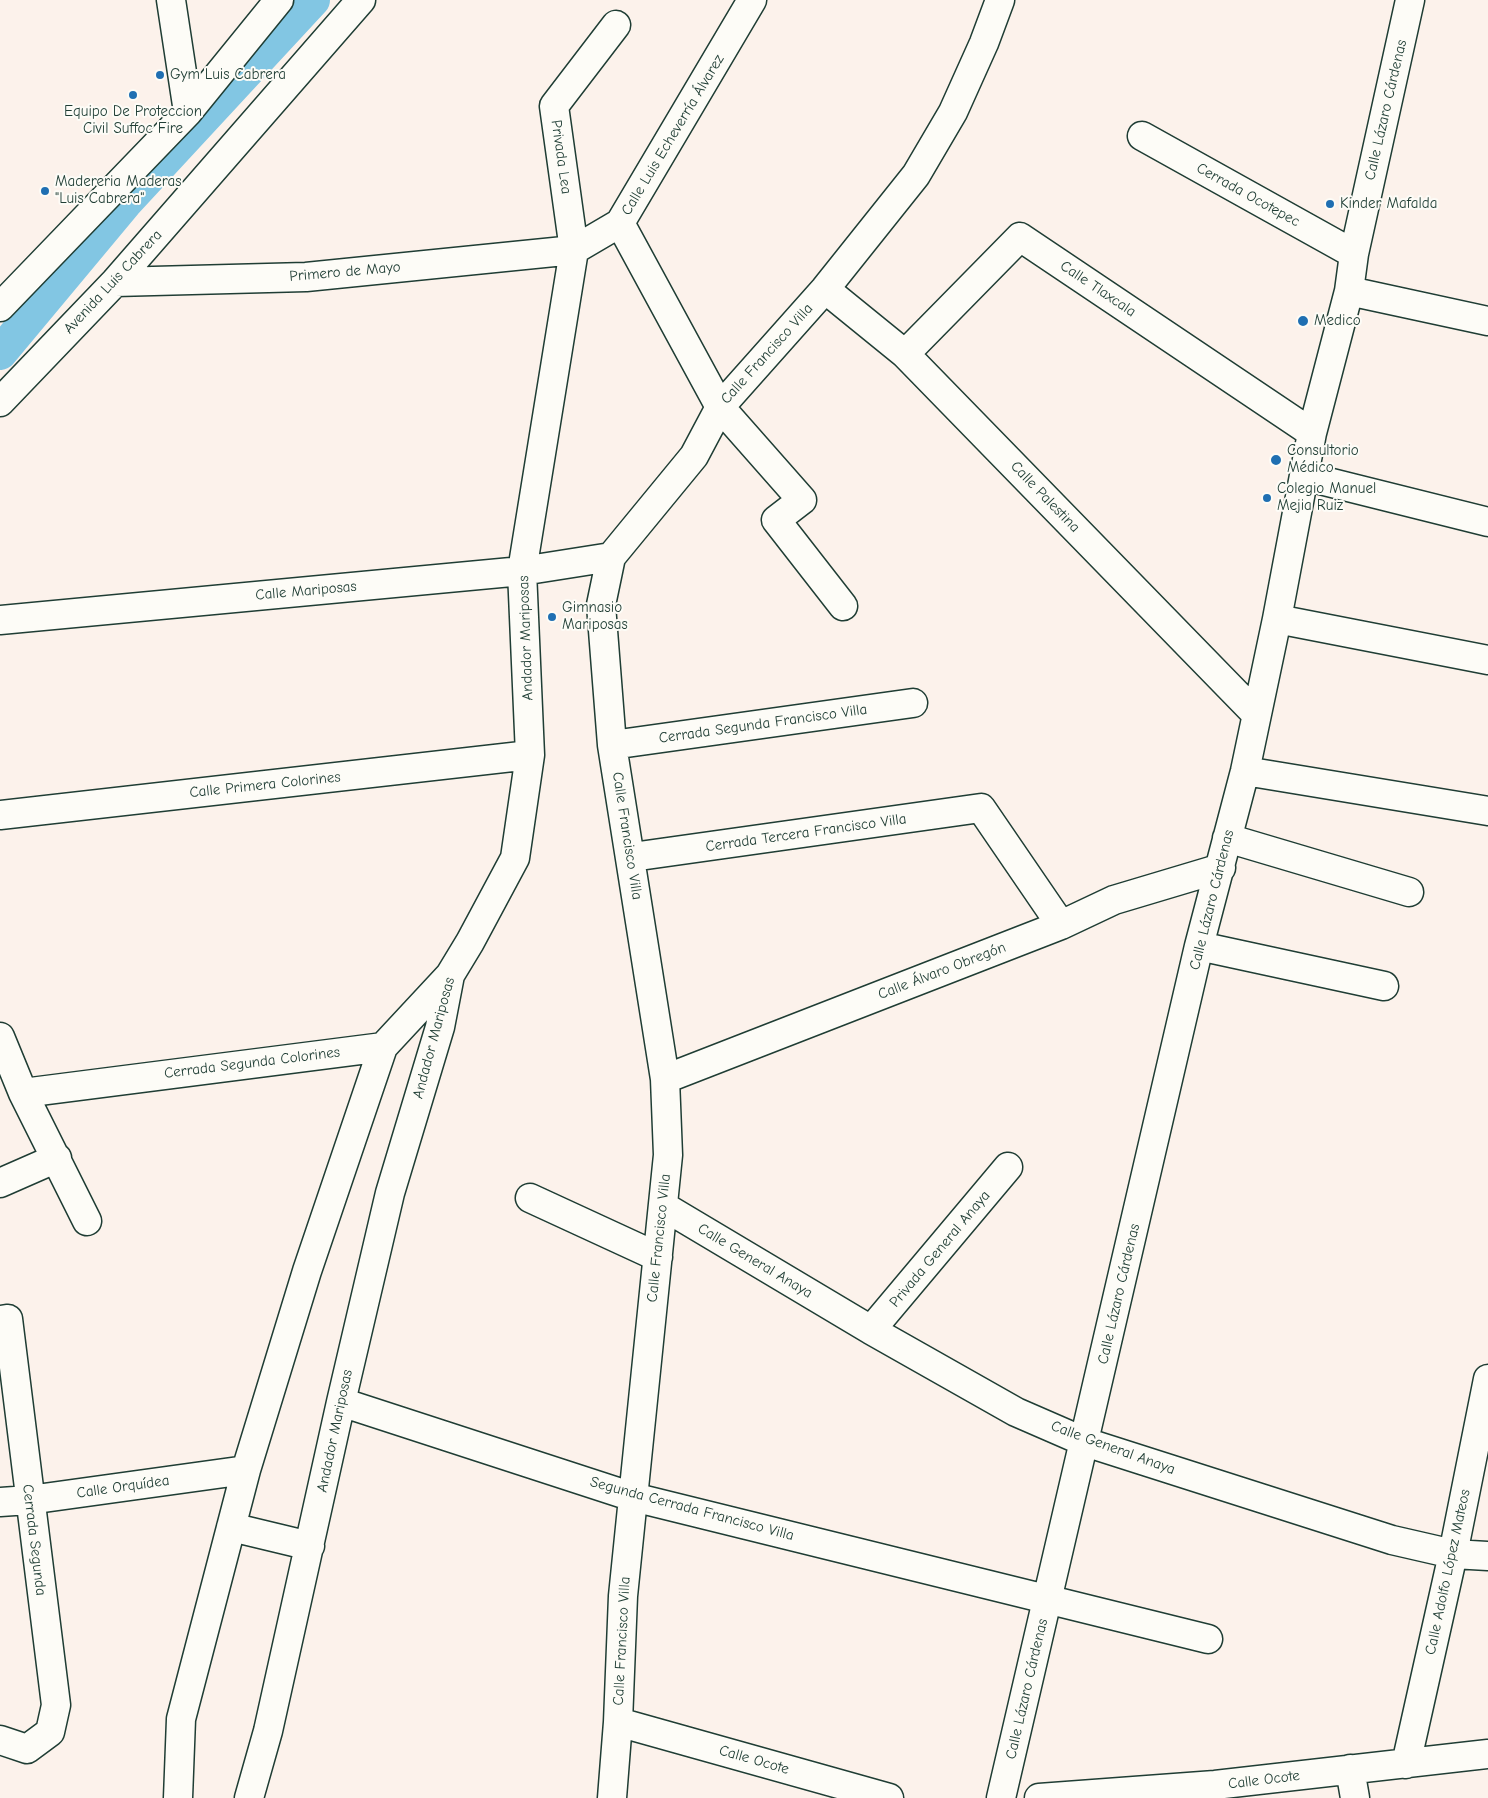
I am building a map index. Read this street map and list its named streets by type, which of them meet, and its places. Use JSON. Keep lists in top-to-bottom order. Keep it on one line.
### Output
{"streets":{"street":["Calle Lázaro Cárdenas","Calle Luis Echeverría Álvarez","Privada Lea","Cerrada Ocotepec","Primero de Mayo","Avenida Luis Cabrera","Calle Tlaxcala","Calle Francisco Villa","Calle Palestina","Calle Mariposas","Andador Mariposas","Cerrada Segunda Francisco Villa","Calle Primera Colorines","Cerrada Tercera Francisco Villa","Calle Álvaro Obregón","Cerrada Segunda Colorines","Privada General Anaya","Calle General Anaya","Calle Orquídea","Segunda Cerrada Francisco Villa","Cerrada Segunda","Calle Adolfo López Mateos","Calle Ocote"]},"crossings":[["Calle Lázaro Cárdenas","Cerrada Ocotepec"],["Calle Lázaro Cárdenas","Calle Tlaxcala"],["Calle Lázaro Cárdenas","Calle Palestina"],["Calle Lázaro Cárdenas","Calle Álvaro Obregón"],["Calle Lázaro Cárdenas","Calle General Anaya"],["Calle Lázaro Cárdenas","Segunda Cerrada Francisco Villa"],["Calle Luis Echeverría Álvarez","Privada Lea"],["Calle Luis Echeverría Álvarez","Primero de Mayo"],["Calle Luis Echeverría Álvarez","Andador Mariposas"],["Privada Lea","Primero de Mayo"],["Privada Lea","Andador Mariposas"],["Primero de Mayo","Avenida Luis Cabrera"],["Primero de Mayo","Andador Mariposas"],["Calle Tlaxcala","Calle Palestina"],["Calle Francisco Villa","Calle Palestina"],["Calle Francisco Villa","Calle Mariposas"],["Calle Francisco Villa","Cerrada Segunda Francisco Villa"],["Calle Francisco Villa","Cerrada Tercera Francisco Villa"],["Calle Francisco Villa","Calle Álvaro Obregón"],["Calle Francisco Villa","Calle General Anaya"],["Calle Francisco Villa","Segunda Cerrada Francisco Villa"],["Calle Francisco Villa","Calle Ocote"],["Calle Mariposas","Andador Mariposas"],["Andador Mariposas","Calle Primera Colorines"],["Andador Mariposas","Segunda Cerrada Francisco Villa"],["Cerrada Tercera Francisco Villa","Calle Álvaro Obregón"],["Privada General Anaya","Calle General Anaya"],["Calle General Anaya","Calle Adolfo López Mateos"],["Calle Orquídea","Cerrada Segunda"],["Calle Adolfo López Mateos","Calle Ocote"]],"places":["Gym Luis Cabrera","Equipo De Proteccion Civil Suffoc Fire","Madereria Maderas \"Luis Cabrera\"","Kinder Mafalda","Medico","Consultorio Médico","Colegio Manuel Mejia Ruiz","Gimnasio Mariposas"]}
